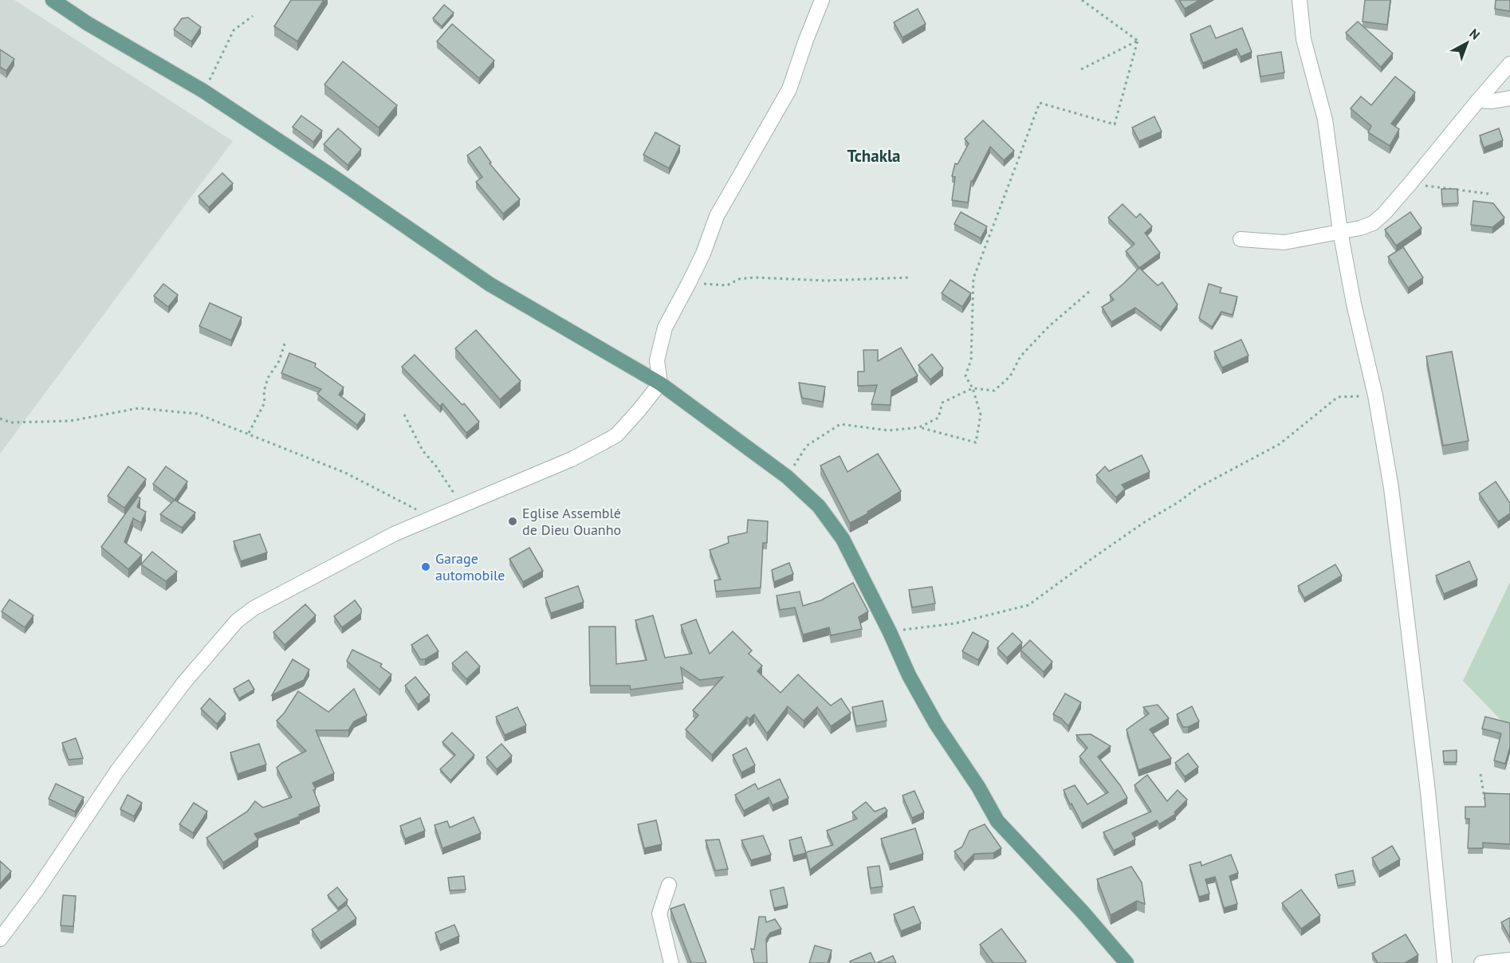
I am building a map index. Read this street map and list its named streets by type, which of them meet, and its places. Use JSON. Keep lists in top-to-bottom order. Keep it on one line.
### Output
{"districts":["Tchakla"],"places":["Eglise Assemblé de Dieu Ouanho","Garage automobile"],"north":"top right"}
